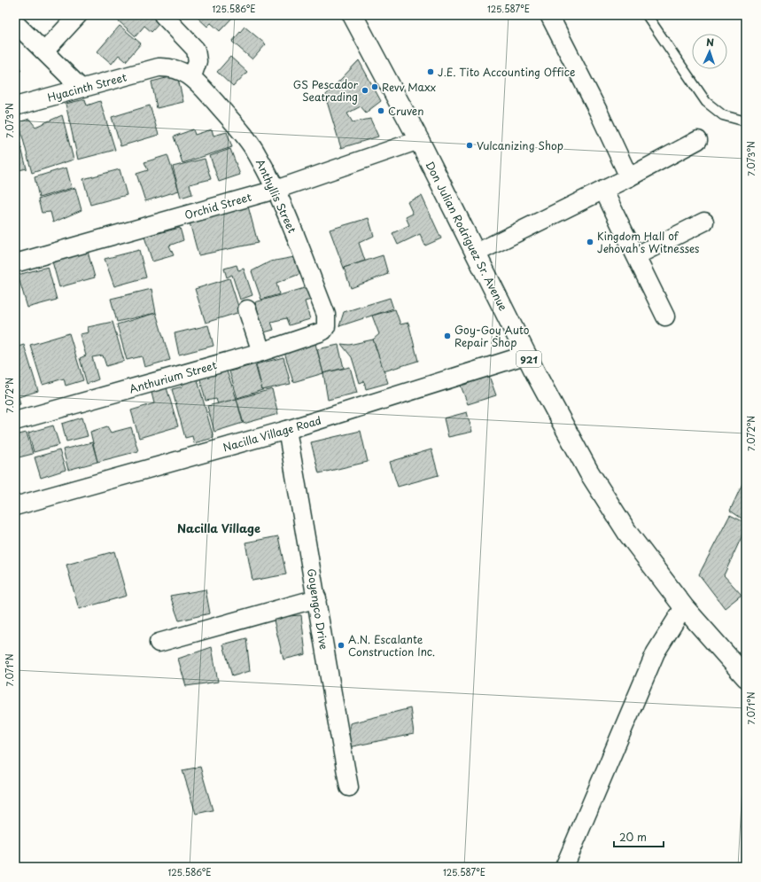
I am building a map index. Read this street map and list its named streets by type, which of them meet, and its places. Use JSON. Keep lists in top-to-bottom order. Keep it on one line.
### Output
{"streets":{"main road":["Don Julian Rodriguez Sr. Avenue","921"],"street":["Hyacinth Street","Anthyllis Street","Orchid Street","Anthurium Street","Nacilla Village Road","Goyengco Drive"]},"crossings":[["Hyacinth Street","Anthyllis Street"],["Anthyllis Street","Orchid Street"],["Anthyllis Street","Anthurium Street"],["Orchid Street","Don Julian Rodriguez Sr. Avenue"],["Don Julian Rodriguez Sr. Avenue","Nacilla Village Road"],["Nacilla Village Road","Goyengco Drive"]],"districts":["Nacilla Village"],"places":["J.E. Tito Accounting Office","Revv Maxx","GS Pescador Seatrading","Cruven","Vulcanizing Shop","Kingdom Hall of Jehovah's Witnesses","Goy-Goy Auto Repair Shop","A.N. Escalante Construction Inc."],"scale_bar":"20 m","north":"top","coordinates":["125.586°E","125.587°E","7.073°N","7.072°N","7.071°N"]}
